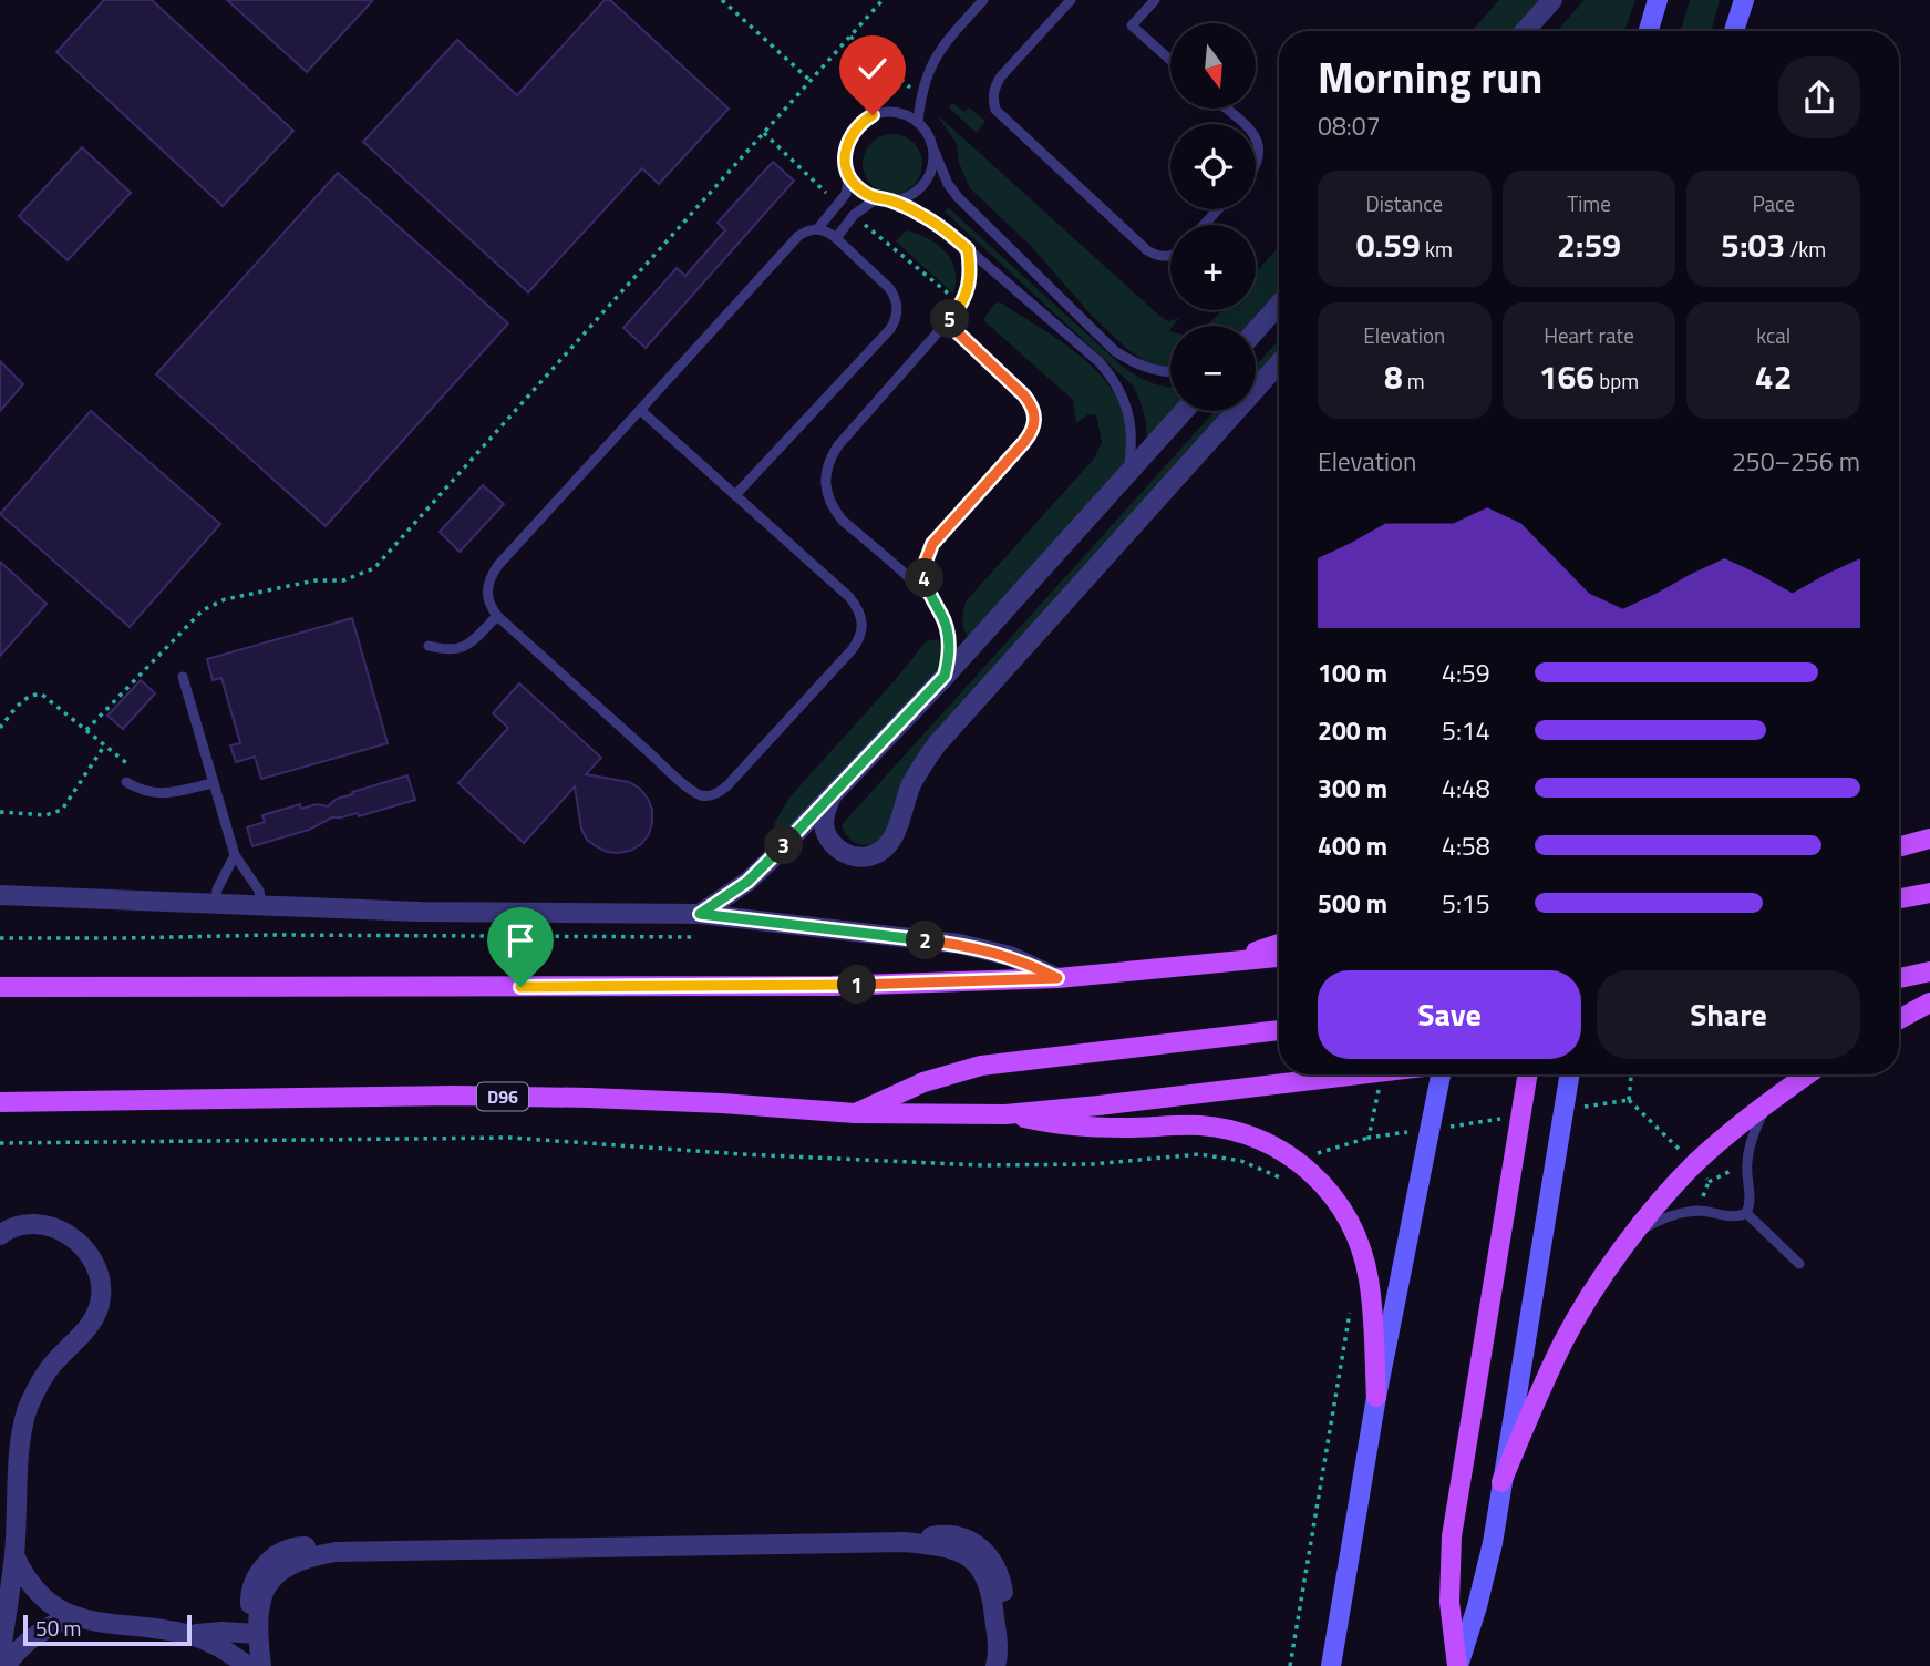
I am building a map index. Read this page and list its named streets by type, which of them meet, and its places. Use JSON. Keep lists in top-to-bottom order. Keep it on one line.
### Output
{"streets":{"main road":["D96"]},"scale_bar":"50 m","north":"bottom","page":{"map_buttons":["+","−"],"heading":["Morning run","08:07"],"stats":[["Distance","0.59 km"],["Time","2:59"],["Pace","5:03 /km"],["Elevation","8 m"],["Heart rate","166 bpm"],["kcal","42"]],"pins":["5","4","3","2","1"],"chart":["Elevation","250–256 m"],"list":[{"name":"100 m","note":"4:59"},{"name":"200 m","note":"5:14"},{"name":"300 m","note":"4:48"},{"name":"400 m","note":"4:58"},{"name":"500 m","note":"5:15"}],"buttons":["Save","Share"],"scale":"50 m"}}
